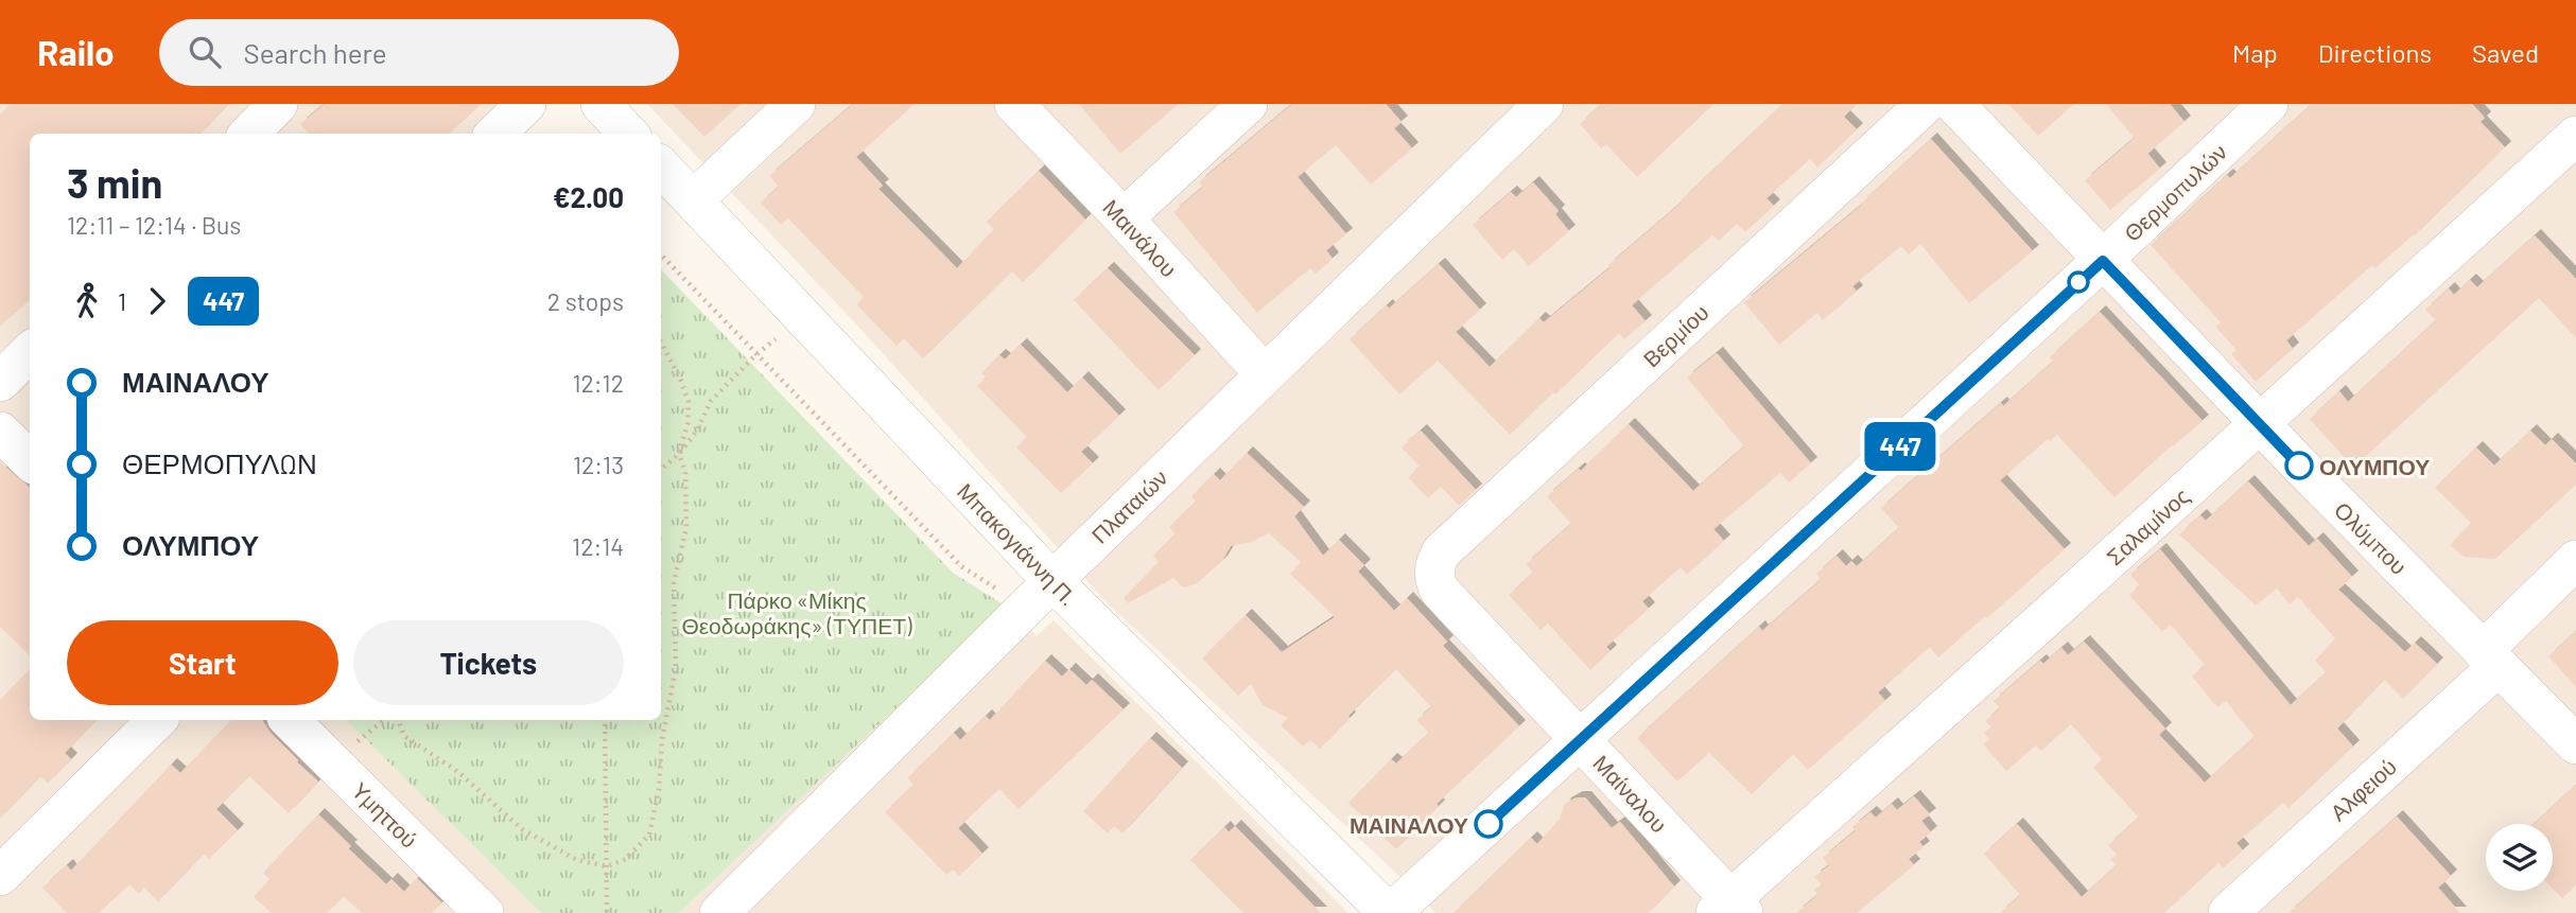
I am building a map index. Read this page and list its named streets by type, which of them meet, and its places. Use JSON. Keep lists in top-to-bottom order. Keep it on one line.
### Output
{"streets":{"street":["Θερμοπυλών","Μαινάλου","Βερμίου","Πλαταιών","Σαλαμίνος","Ολύμπου","Μπακογιάννη Π.","Αλφειού","Μαίναλου","Υμηττού"]},"crossings":[["Θερμοπυλών","Ολύμπου"],["Θερμοπυλών","Μπακογιάννη Π."],["Θερμοπυλών","Μαίναλου"],["Μαινάλου","Πλαταιών"],["Βερμίου","Μαίναλου"],["Πλαταιών","Μπακογιάννη Π."],["Σαλαμίνος","Ολύμπου"],["Σαλαμίνος","Μαίναλου"],["Ολύμπου","Αλφειού"]],"parks":["Πάρκο «Μίκης Θεοδωράκης» (ΤΥΠΕΤ)"],"places":["ΟΛΥΜΠΟΥ","ΜΑΙΝΑΛΟΥ"],"lines":["bus line 447"],"page":{"header":"Railo","search":"Search here","nav":["Map","Directions","Saved"],"on_map":"447","heading":["3 min","12:11 – 12:14 · Bus","€2.00"],"legs":["1","447","2 stops"],"list":[{"name":"ΜΑΙΝΑΛΟΥ","value":"12:12"},{"name":"ΘΕΡΜΟΠΥΛΩΝ","value":"12:13"},{"name":"ΟΛΥΜΠΟΥ","value":"12:14"}],"buttons":["Start","Tickets"]}}
